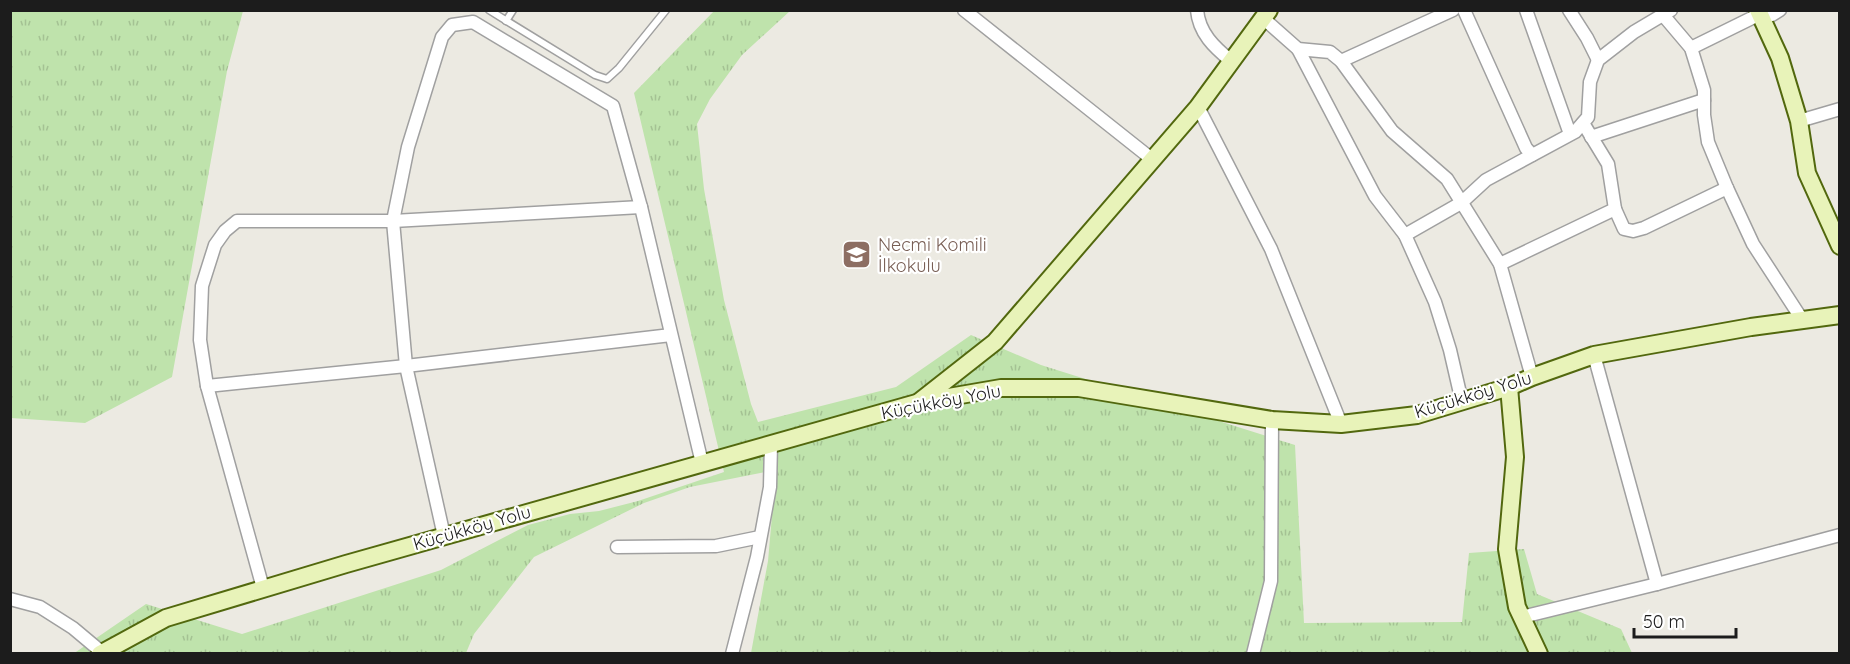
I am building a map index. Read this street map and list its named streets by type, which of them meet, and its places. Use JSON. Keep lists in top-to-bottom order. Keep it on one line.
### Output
{"streets":{"main road":["Küçükköy Yolu"]},"places":{"school or university":["Necmi Komili İlkokulu"]},"scale_bar":"50 m"}
